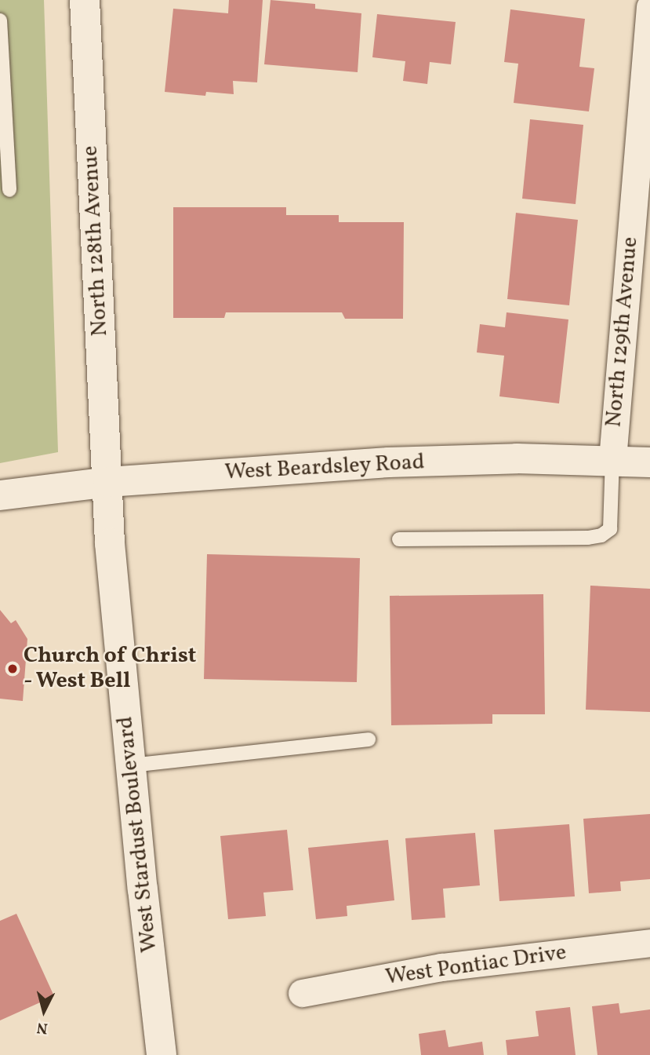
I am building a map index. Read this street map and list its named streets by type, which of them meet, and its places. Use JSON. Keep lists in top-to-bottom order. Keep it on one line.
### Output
{"streets":{"street":["North 128th Avenue","North 129th Avenue","West Beardsley Road","West Stardust Boulevard","West Pontiac Drive"]},"crossings":[["North 128th Avenue","West Beardsley Road"],["North 128th Avenue","West Stardust Boulevard"],["North 129th Avenue","West Beardsley Road"],["West Beardsley Road","West Stardust Boulevard"]],"places":["Church of Christ - West Bell"],"north":"bottom"}
